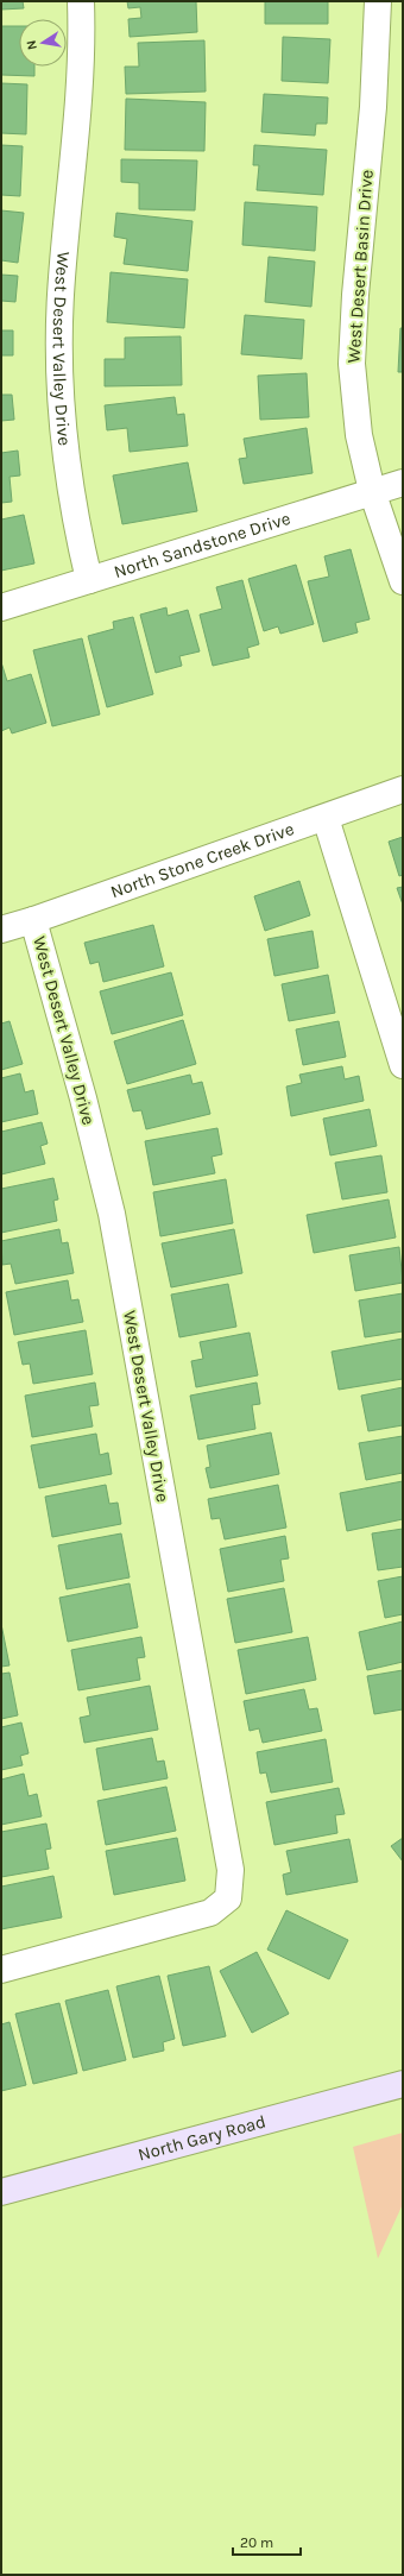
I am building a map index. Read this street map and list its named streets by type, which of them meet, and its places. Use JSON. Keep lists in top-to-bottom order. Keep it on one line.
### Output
{"streets":{"main road":["North Gary Road"],"street":["West Desert Basin Drive","West Desert Valley Drive","North Sandstone Drive","North Stone Creek Drive"]},"crossings":[["West Desert Basin Drive","North Sandstone Drive"],["West Desert Valley Drive","North Sandstone Drive"],["West Desert Valley Drive","North Stone Creek Drive"]],"scale_bar":"20 m","north":"left"}
